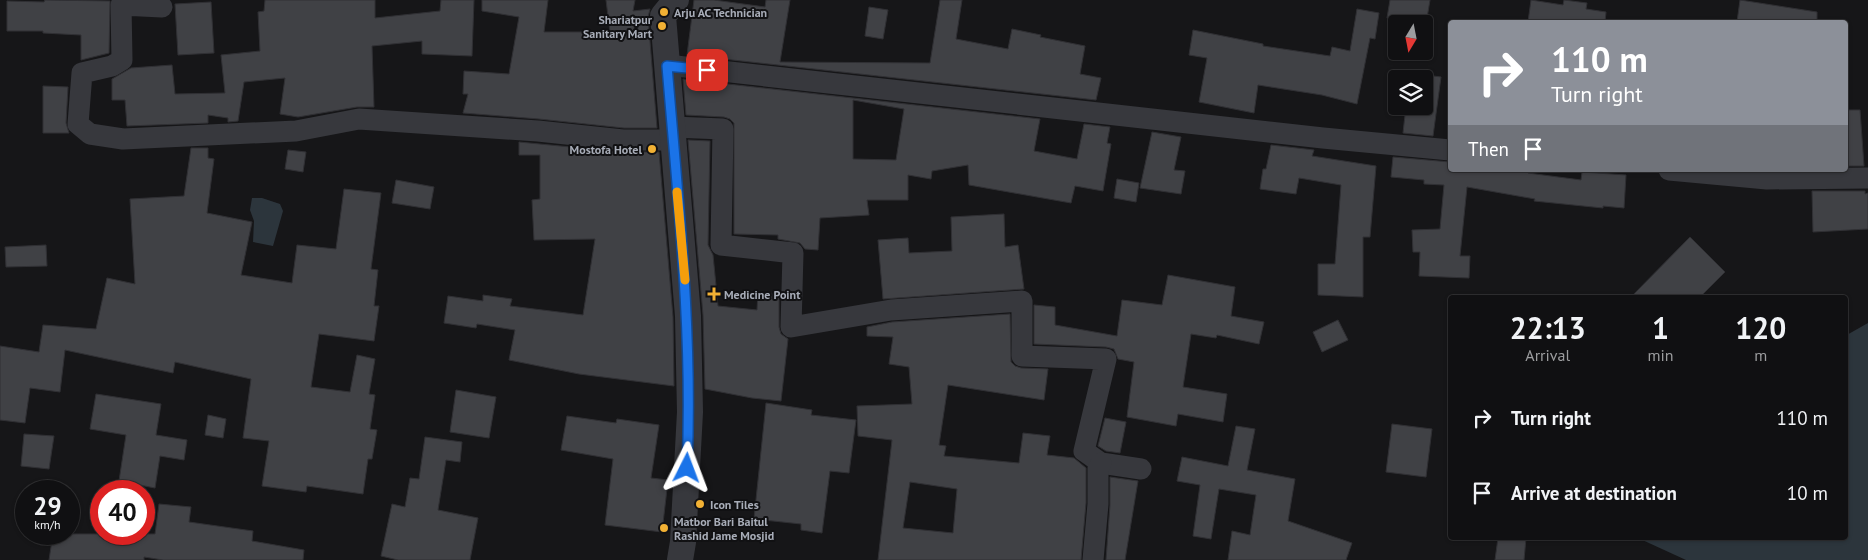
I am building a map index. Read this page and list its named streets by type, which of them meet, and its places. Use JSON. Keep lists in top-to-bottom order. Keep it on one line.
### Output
{"places":{"other":["Arju AC Technician","Shariatpur Sanitary Mart","Mostofa Hotel","Icon Tiles","Matbor Bari Baitul Rashid Jame Mosjid"],"health":["Medicine Point"]},"north":"bottom","page":{"turn":["110 m","Turn right"],"then":"Then","eta":["22:13","Arrival","1","min","120","m"],"list":[{"name":"Turn right","value":"110 m"},{"name":"Arrive at destination","value":"10 m"}],"speed":"29 km/h","limit":"40"}}
